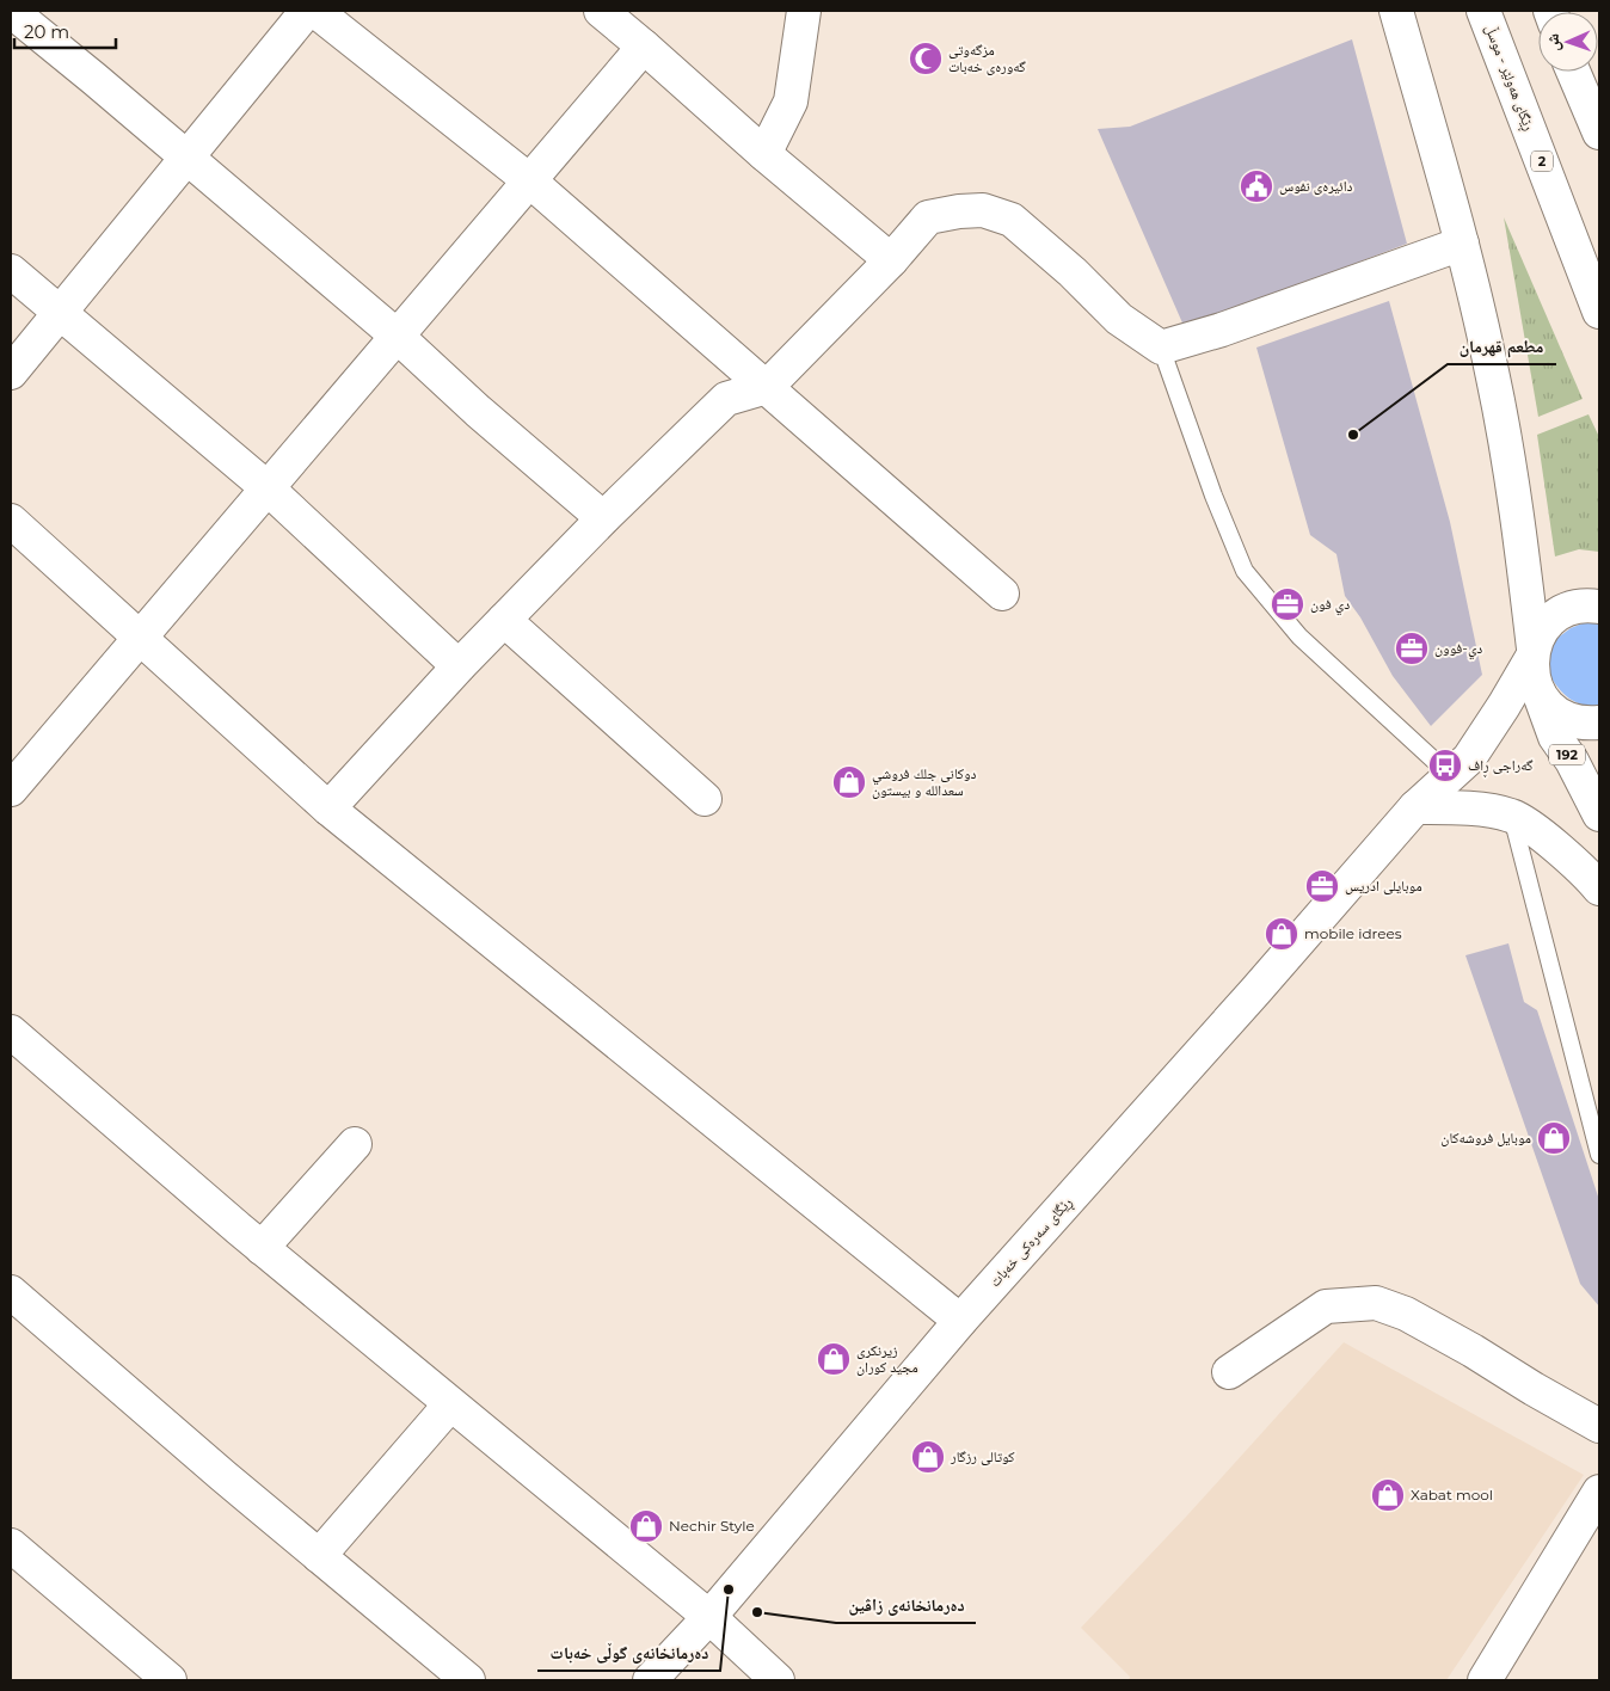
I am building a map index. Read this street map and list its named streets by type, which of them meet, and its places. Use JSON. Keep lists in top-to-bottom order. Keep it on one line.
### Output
{"streets":{"main road":["ڕێگای هەولێر - موسڵ","2","192","ڕێگای سەرەکی خەبات"]},"places":{"mosque":["مزگەوتى گەورەى خەبات"],"public building":["دائیرەی نفوس"],"other":["مطعم قهرمان","دەرمانخانەی گوڵی خەبات","دەرمانخانەی زاڤین"],"office":["دي فون","دي-فوون","موبايلى ادريس"],"bus stop":["گەراجی ڕاف"],"shop":["دوكانى جلك فروشي سعدالله و بيستون","mobile idrees","موبایل فروشەکان","زيرنكرى مجيد كوران","كوتالى رزگار","Xabat mool","Nechir Style"]},"scale_bar":"20 m","north":"left"}
